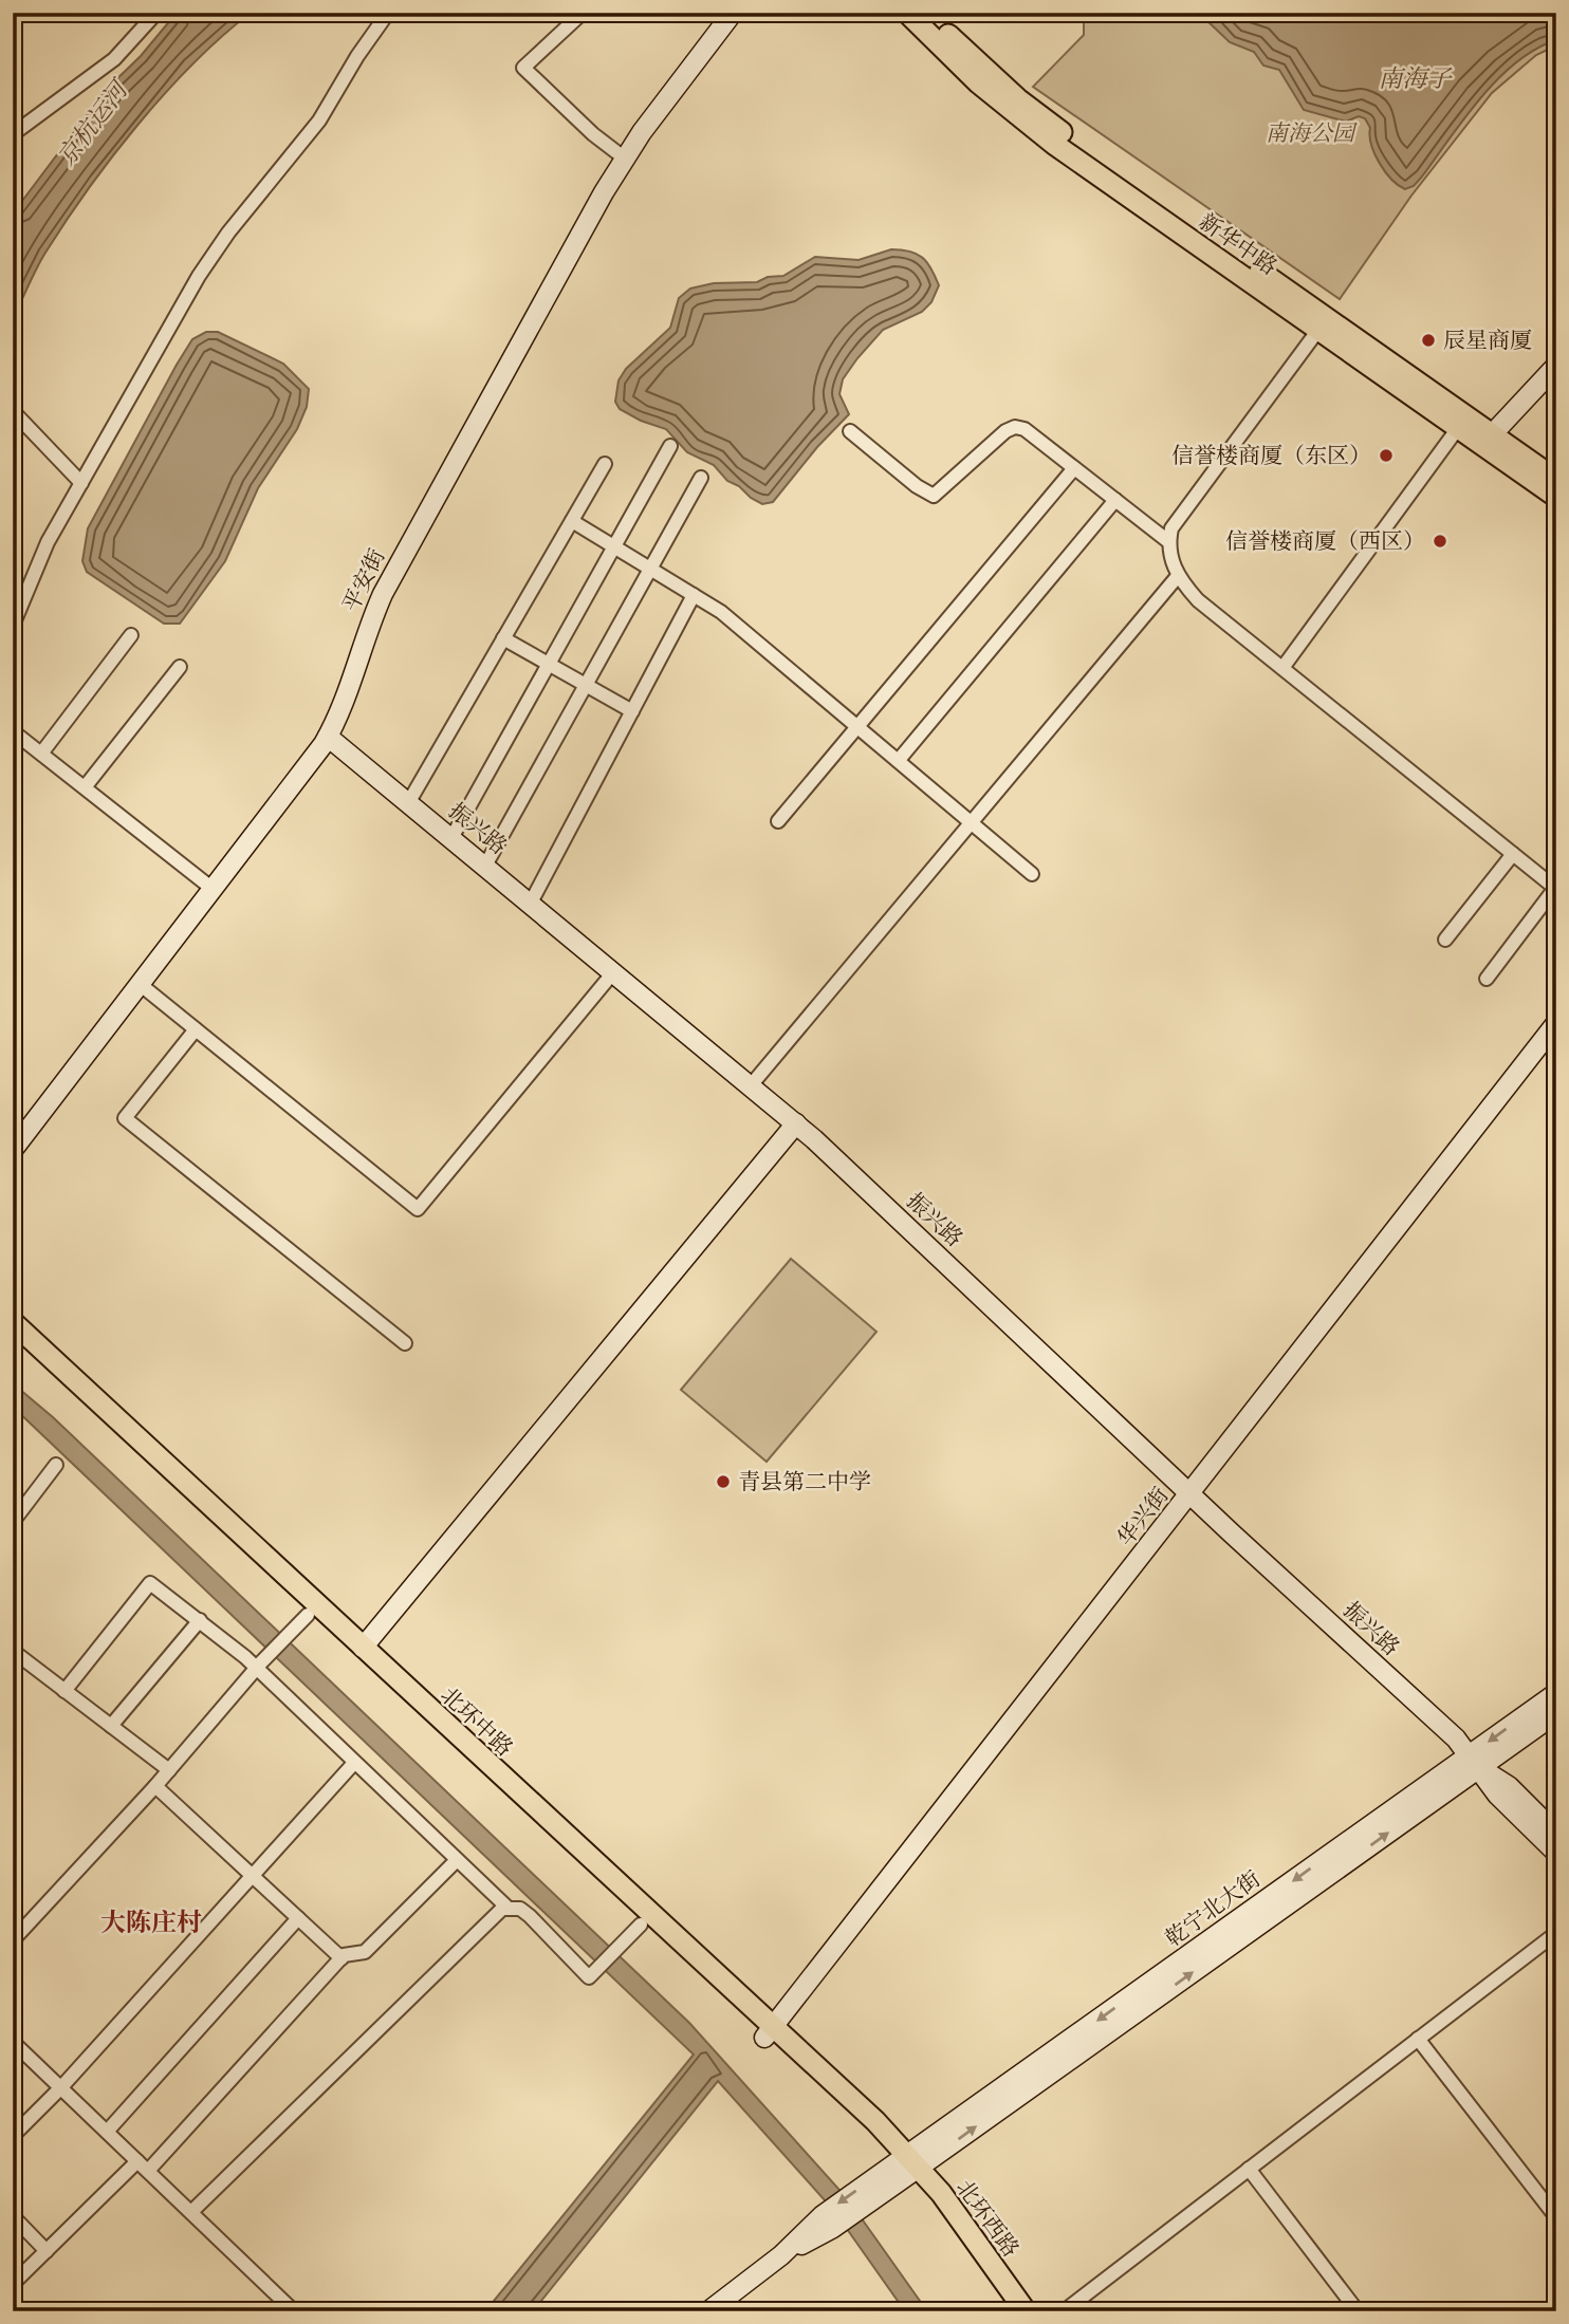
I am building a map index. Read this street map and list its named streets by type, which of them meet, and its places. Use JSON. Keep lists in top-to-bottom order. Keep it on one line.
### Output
{"streets":{"main road":["新华中路","北环中路","北环西路"],"street":["平安街","振兴路","华兴街","乾宁北大街"]},"crossings":[["平安街","振兴路"],["振兴路","华兴街"],["振兴路","乾宁北大街"],["华兴街","北环中路"],["北环中路","乾宁北大街"],["北环中路","北环西路"],["乾宁北大街","北环西路"]],"districts":["大陈庄村"],"water":["南海子","京杭运河"],"parks":["南海公园"],"places":["辰星商厦","信誉楼商厦（东区）","信誉楼商厦（西区）","青县第二中学"]}
